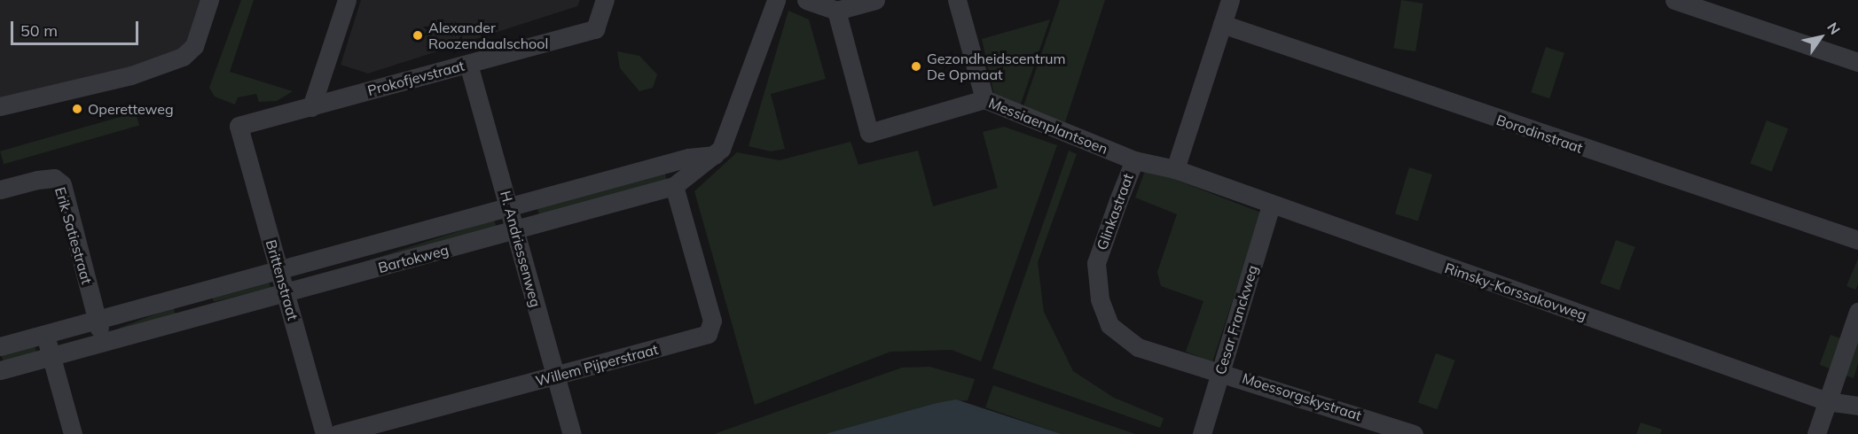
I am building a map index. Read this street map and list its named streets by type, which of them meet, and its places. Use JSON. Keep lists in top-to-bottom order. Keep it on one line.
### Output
{"streets":{"street":["Prokofjevstraat","Messiaenplantsoen","Borodinstraat","Glinkastraat","Erik Satiestraat","H. Andriessenweg","Bartokweg","Brittenstraat","Rimsky-Korssakovweg","Cesar Franckweg","Willem Pijperstraat","Moessorgskystraat"]},"crossings":[["Prokofjevstraat","H. Andriessenweg"],["Prokofjevstraat","Brittenstraat"],["Messiaenplantsoen","Glinkastraat"],["Glinkastraat","Rimsky-Korssakovweg"],["Glinkastraat","Cesar Franckweg"],["Glinkastraat","Moessorgskystraat"],["Erik Satiestraat","Bartokweg"],["H. Andriessenweg","Bartokweg"],["H. Andriessenweg","Willem Pijperstraat"],["Bartokweg","Brittenstraat"],["Bartokweg","Willem Pijperstraat"],["Rimsky-Korssakovweg","Cesar Franckweg"],["Cesar Franckweg","Moessorgskystraat"]],"places":["Alexander Roozendaalschool","Gezondheidscentrum De Opmaat","Operetteweg"],"scale_bar":"50 m","north":"top right"}
